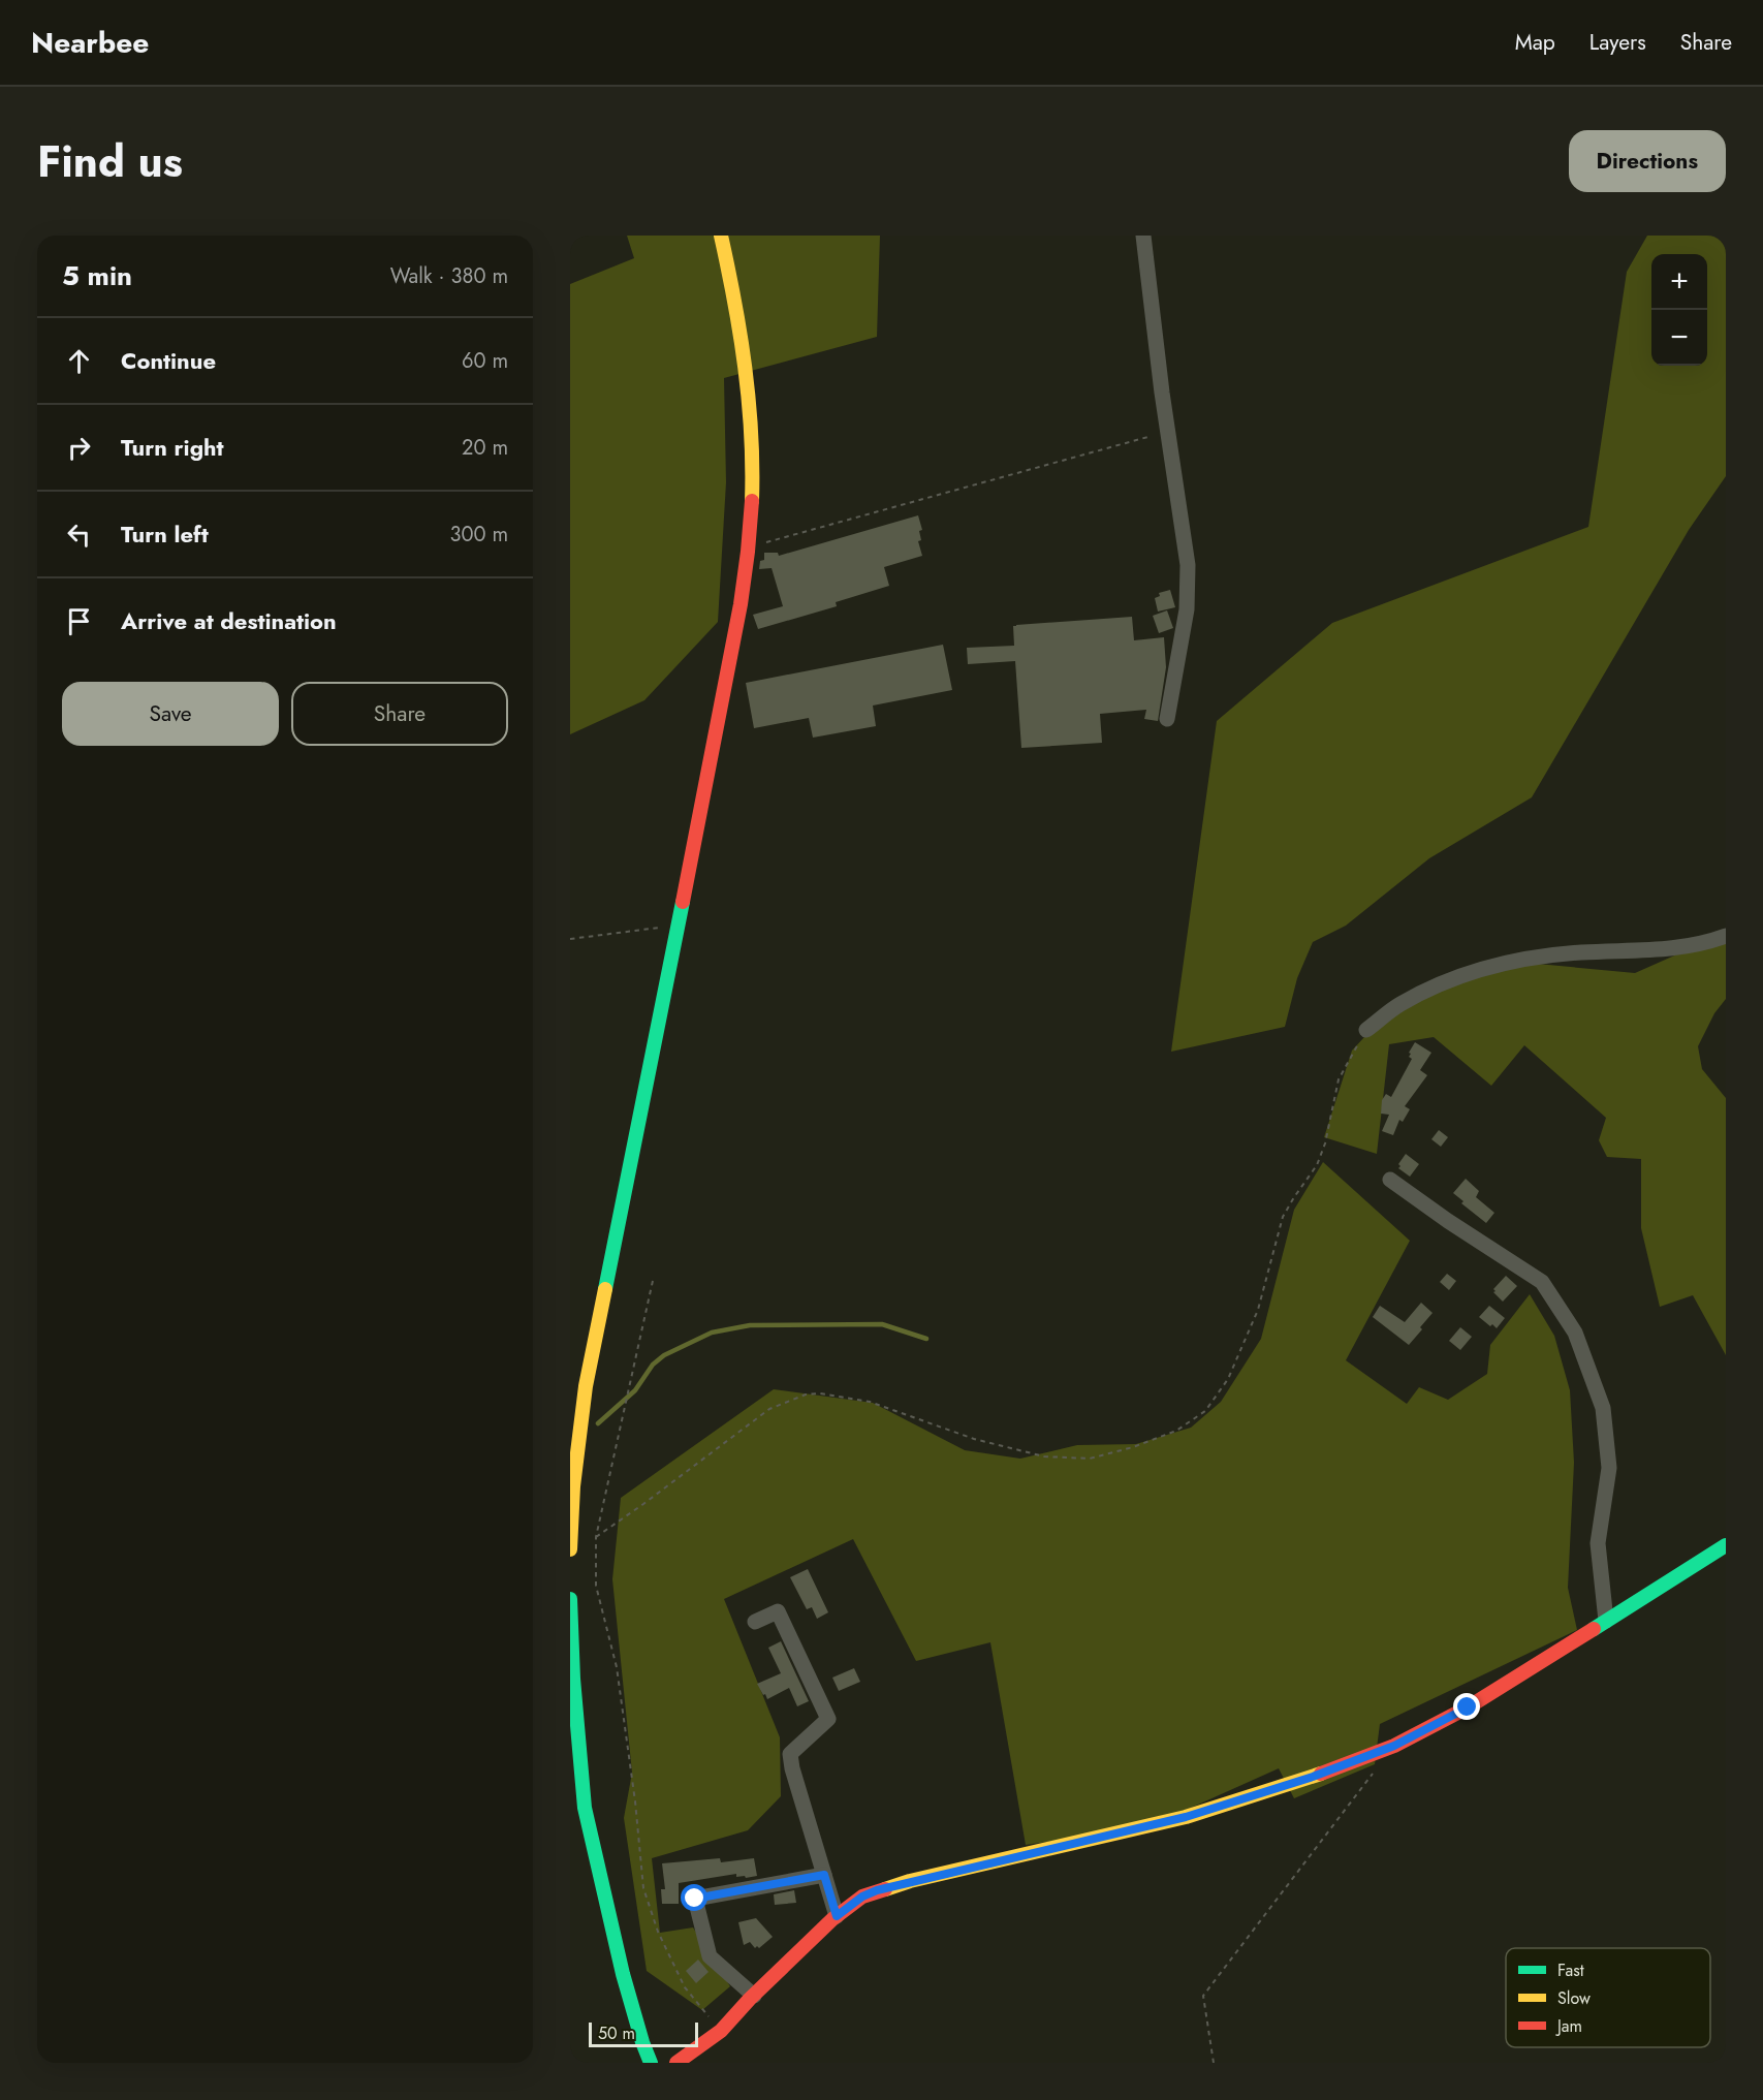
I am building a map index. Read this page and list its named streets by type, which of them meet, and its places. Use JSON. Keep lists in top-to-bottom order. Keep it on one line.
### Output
{"legend":["Fast","Slow","Jam"],"scale_bar":"50 m","page":{"header":"Nearbee","nav":["Map","Layers","Share"],"title":"Find us","buttons":["Directions",["Save","Share"]],"heading":["5 min","Walk · 380 m"],"map_buttons":["+","−"],"list":[["Continue","60 m"],["Turn right","20 m"],["Turn left","300 m"],"Arrive at destination"],"scale":"50 m"}}
